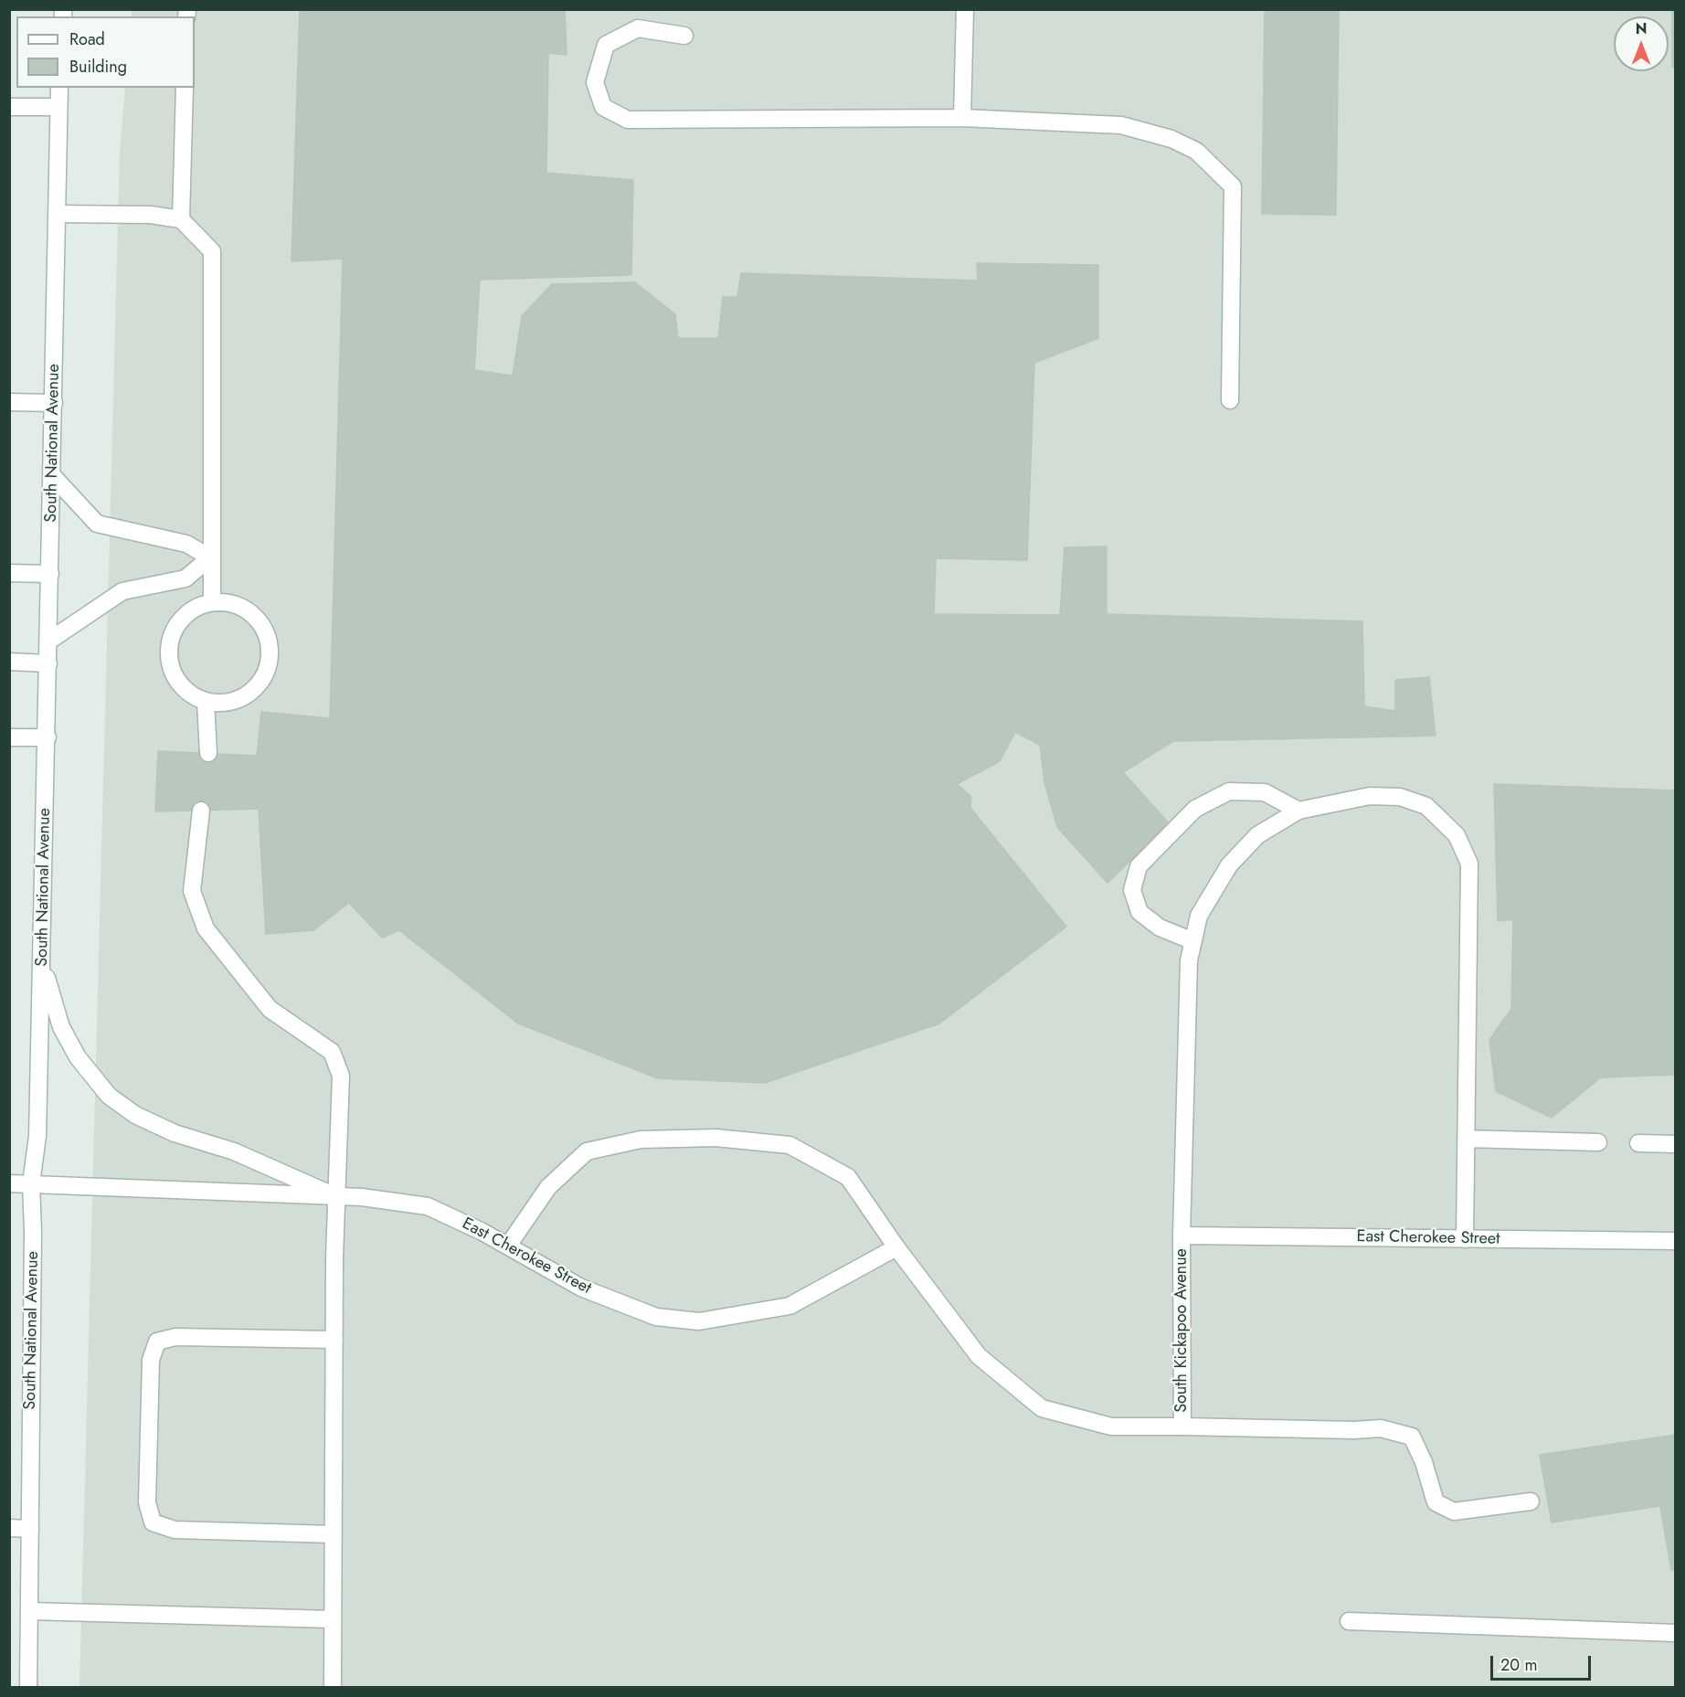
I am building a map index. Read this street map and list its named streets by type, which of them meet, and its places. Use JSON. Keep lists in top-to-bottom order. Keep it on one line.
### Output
{"streets":{"street":["South National Avenue","East Cherokee Street","South Kickapoo Avenue"]},"crossings":[["South National Avenue","East Cherokee Street"],["East Cherokee Street","South Kickapoo Avenue"]],"legend":["Road","Building"],"scale_bar":"20 m","north":"top"}
